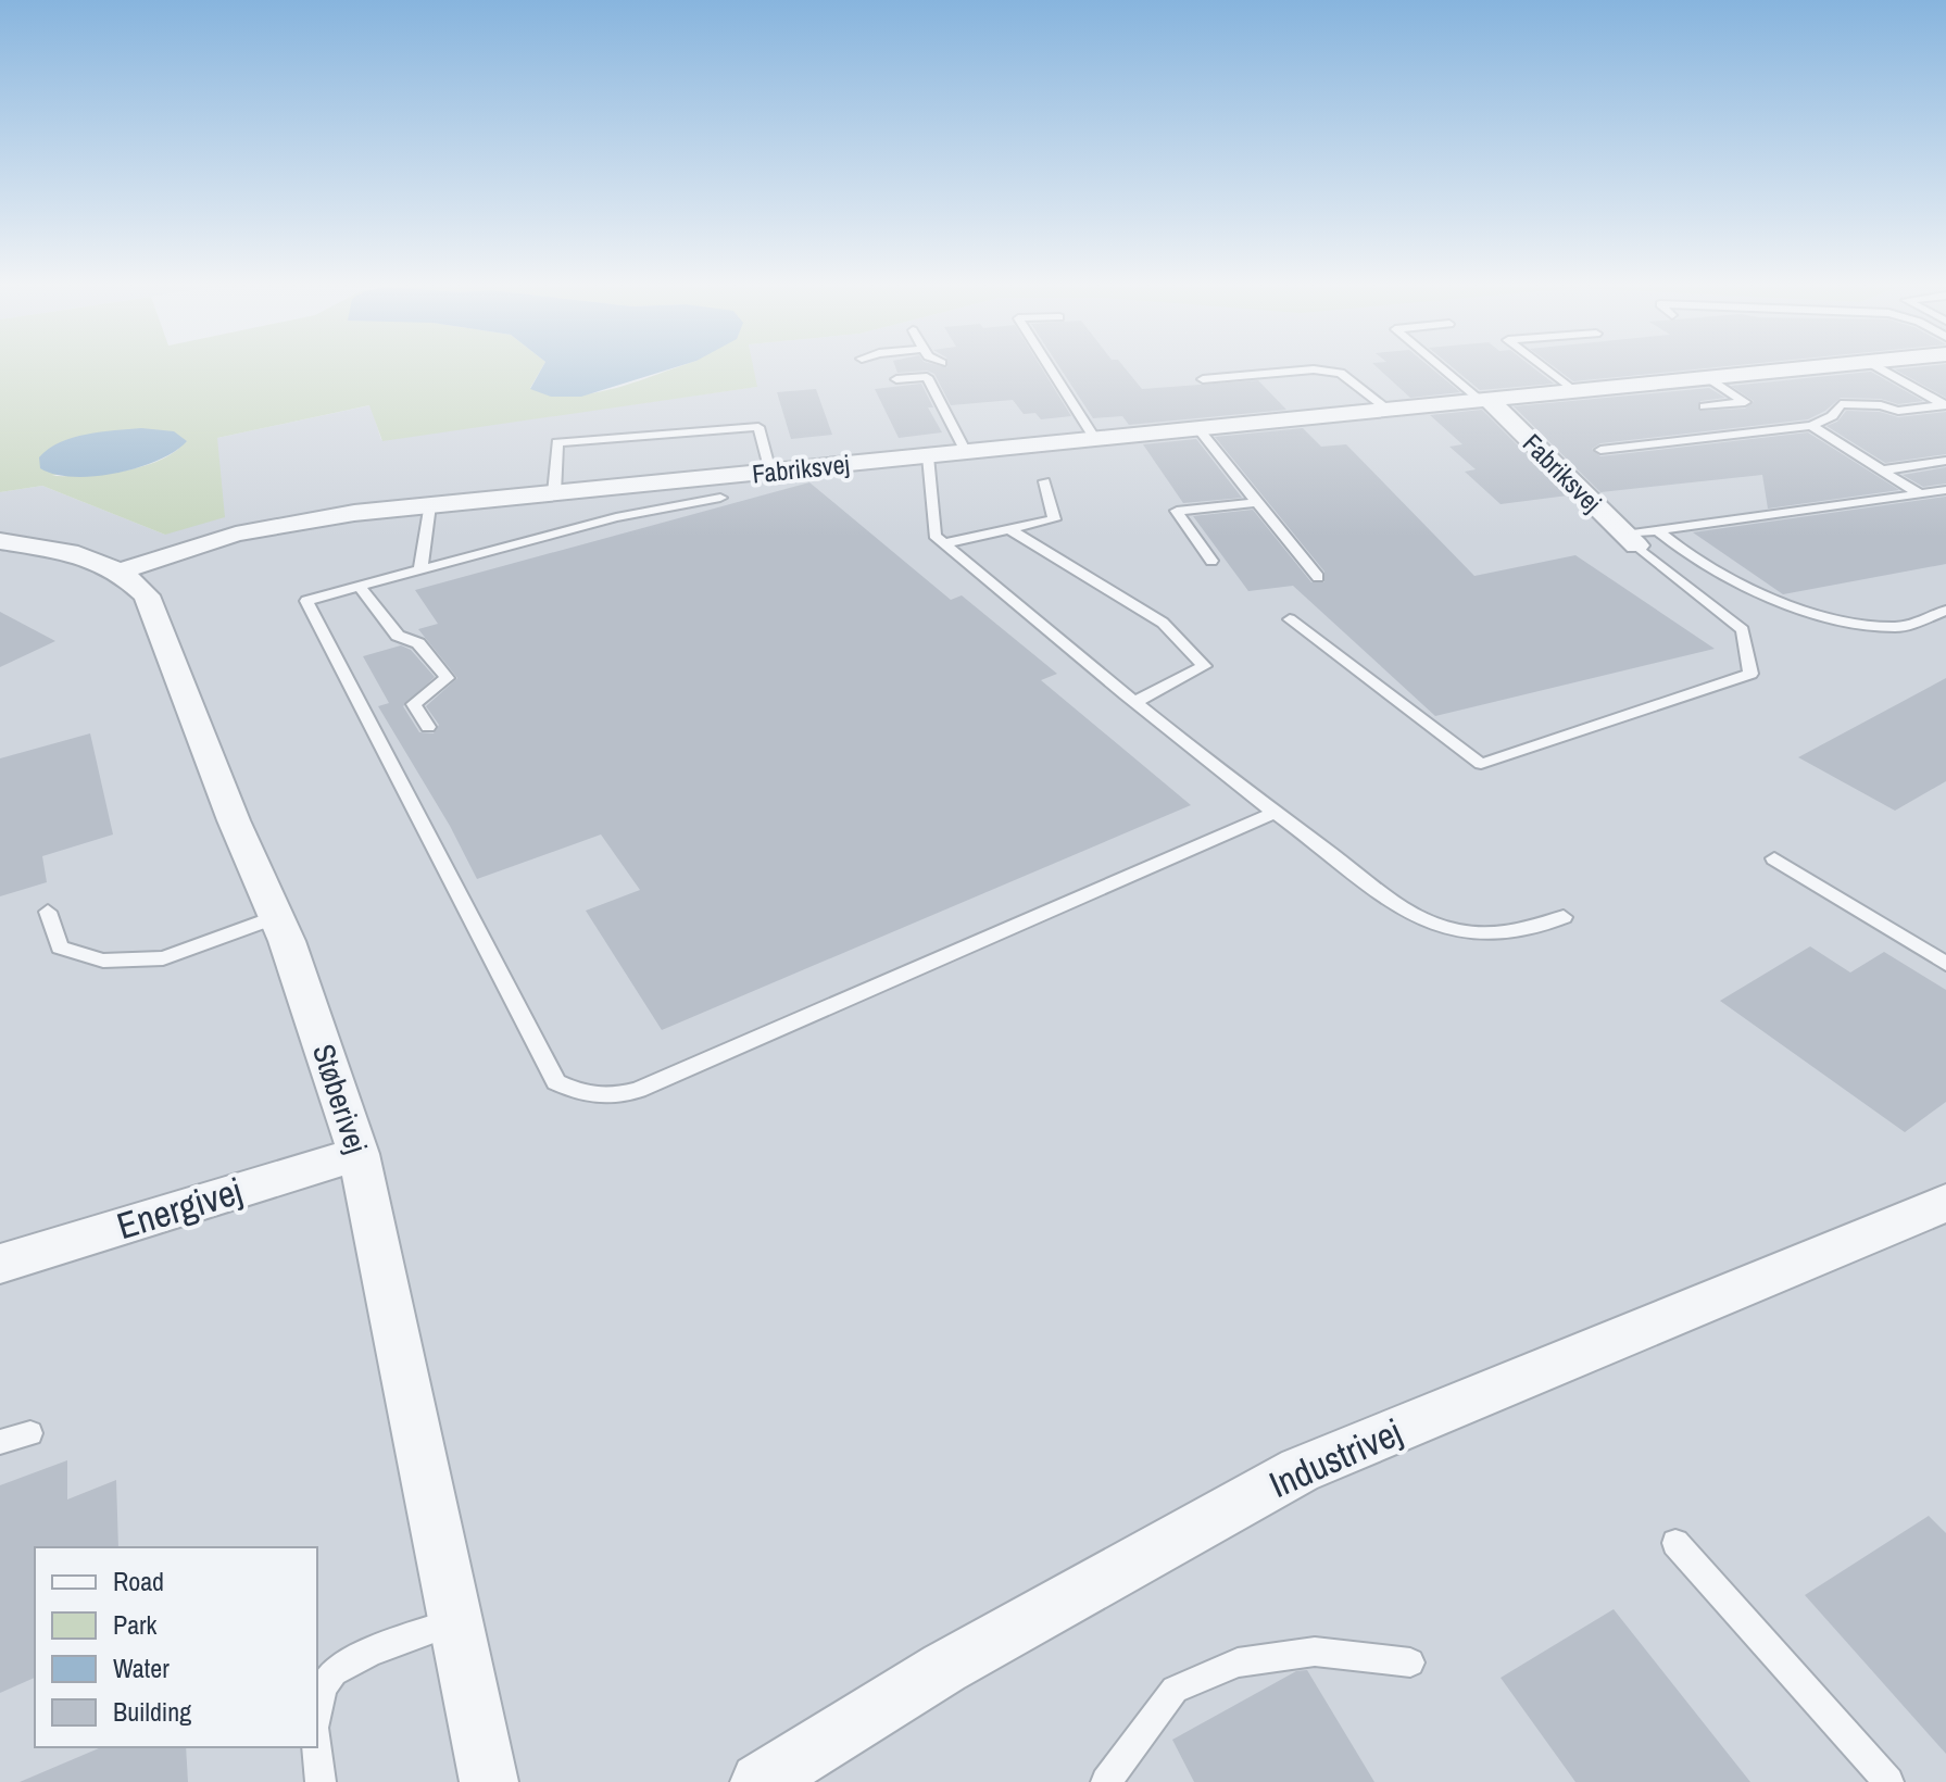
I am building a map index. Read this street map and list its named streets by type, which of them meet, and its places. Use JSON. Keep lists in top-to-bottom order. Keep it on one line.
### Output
{"streets":{"street":["Fabriksvej","Støberivej","Energivej","Industrivej"]},"crossings":[["Fabriksvej","Støberivej"],["Støberivej","Energivej"]],"legend":["Road","Park","Water","Building"]}
